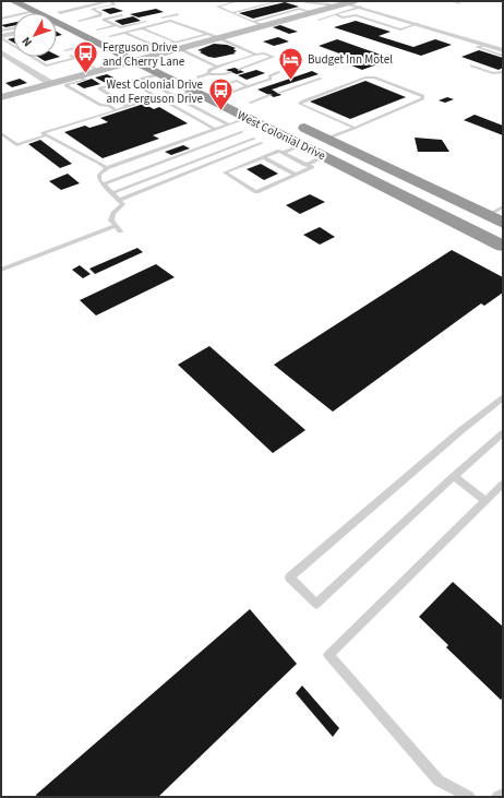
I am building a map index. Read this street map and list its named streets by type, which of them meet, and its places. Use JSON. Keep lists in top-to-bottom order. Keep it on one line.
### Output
{"streets":{"highway":["West Colonial Drive"]},"places":{"bus stop":["Ferguson Drive and Cherry Lane","West Colonial Drive and Ferguson Drive"],"hotel":["Budget Inn Motel"]},"north":"bottom left"}
